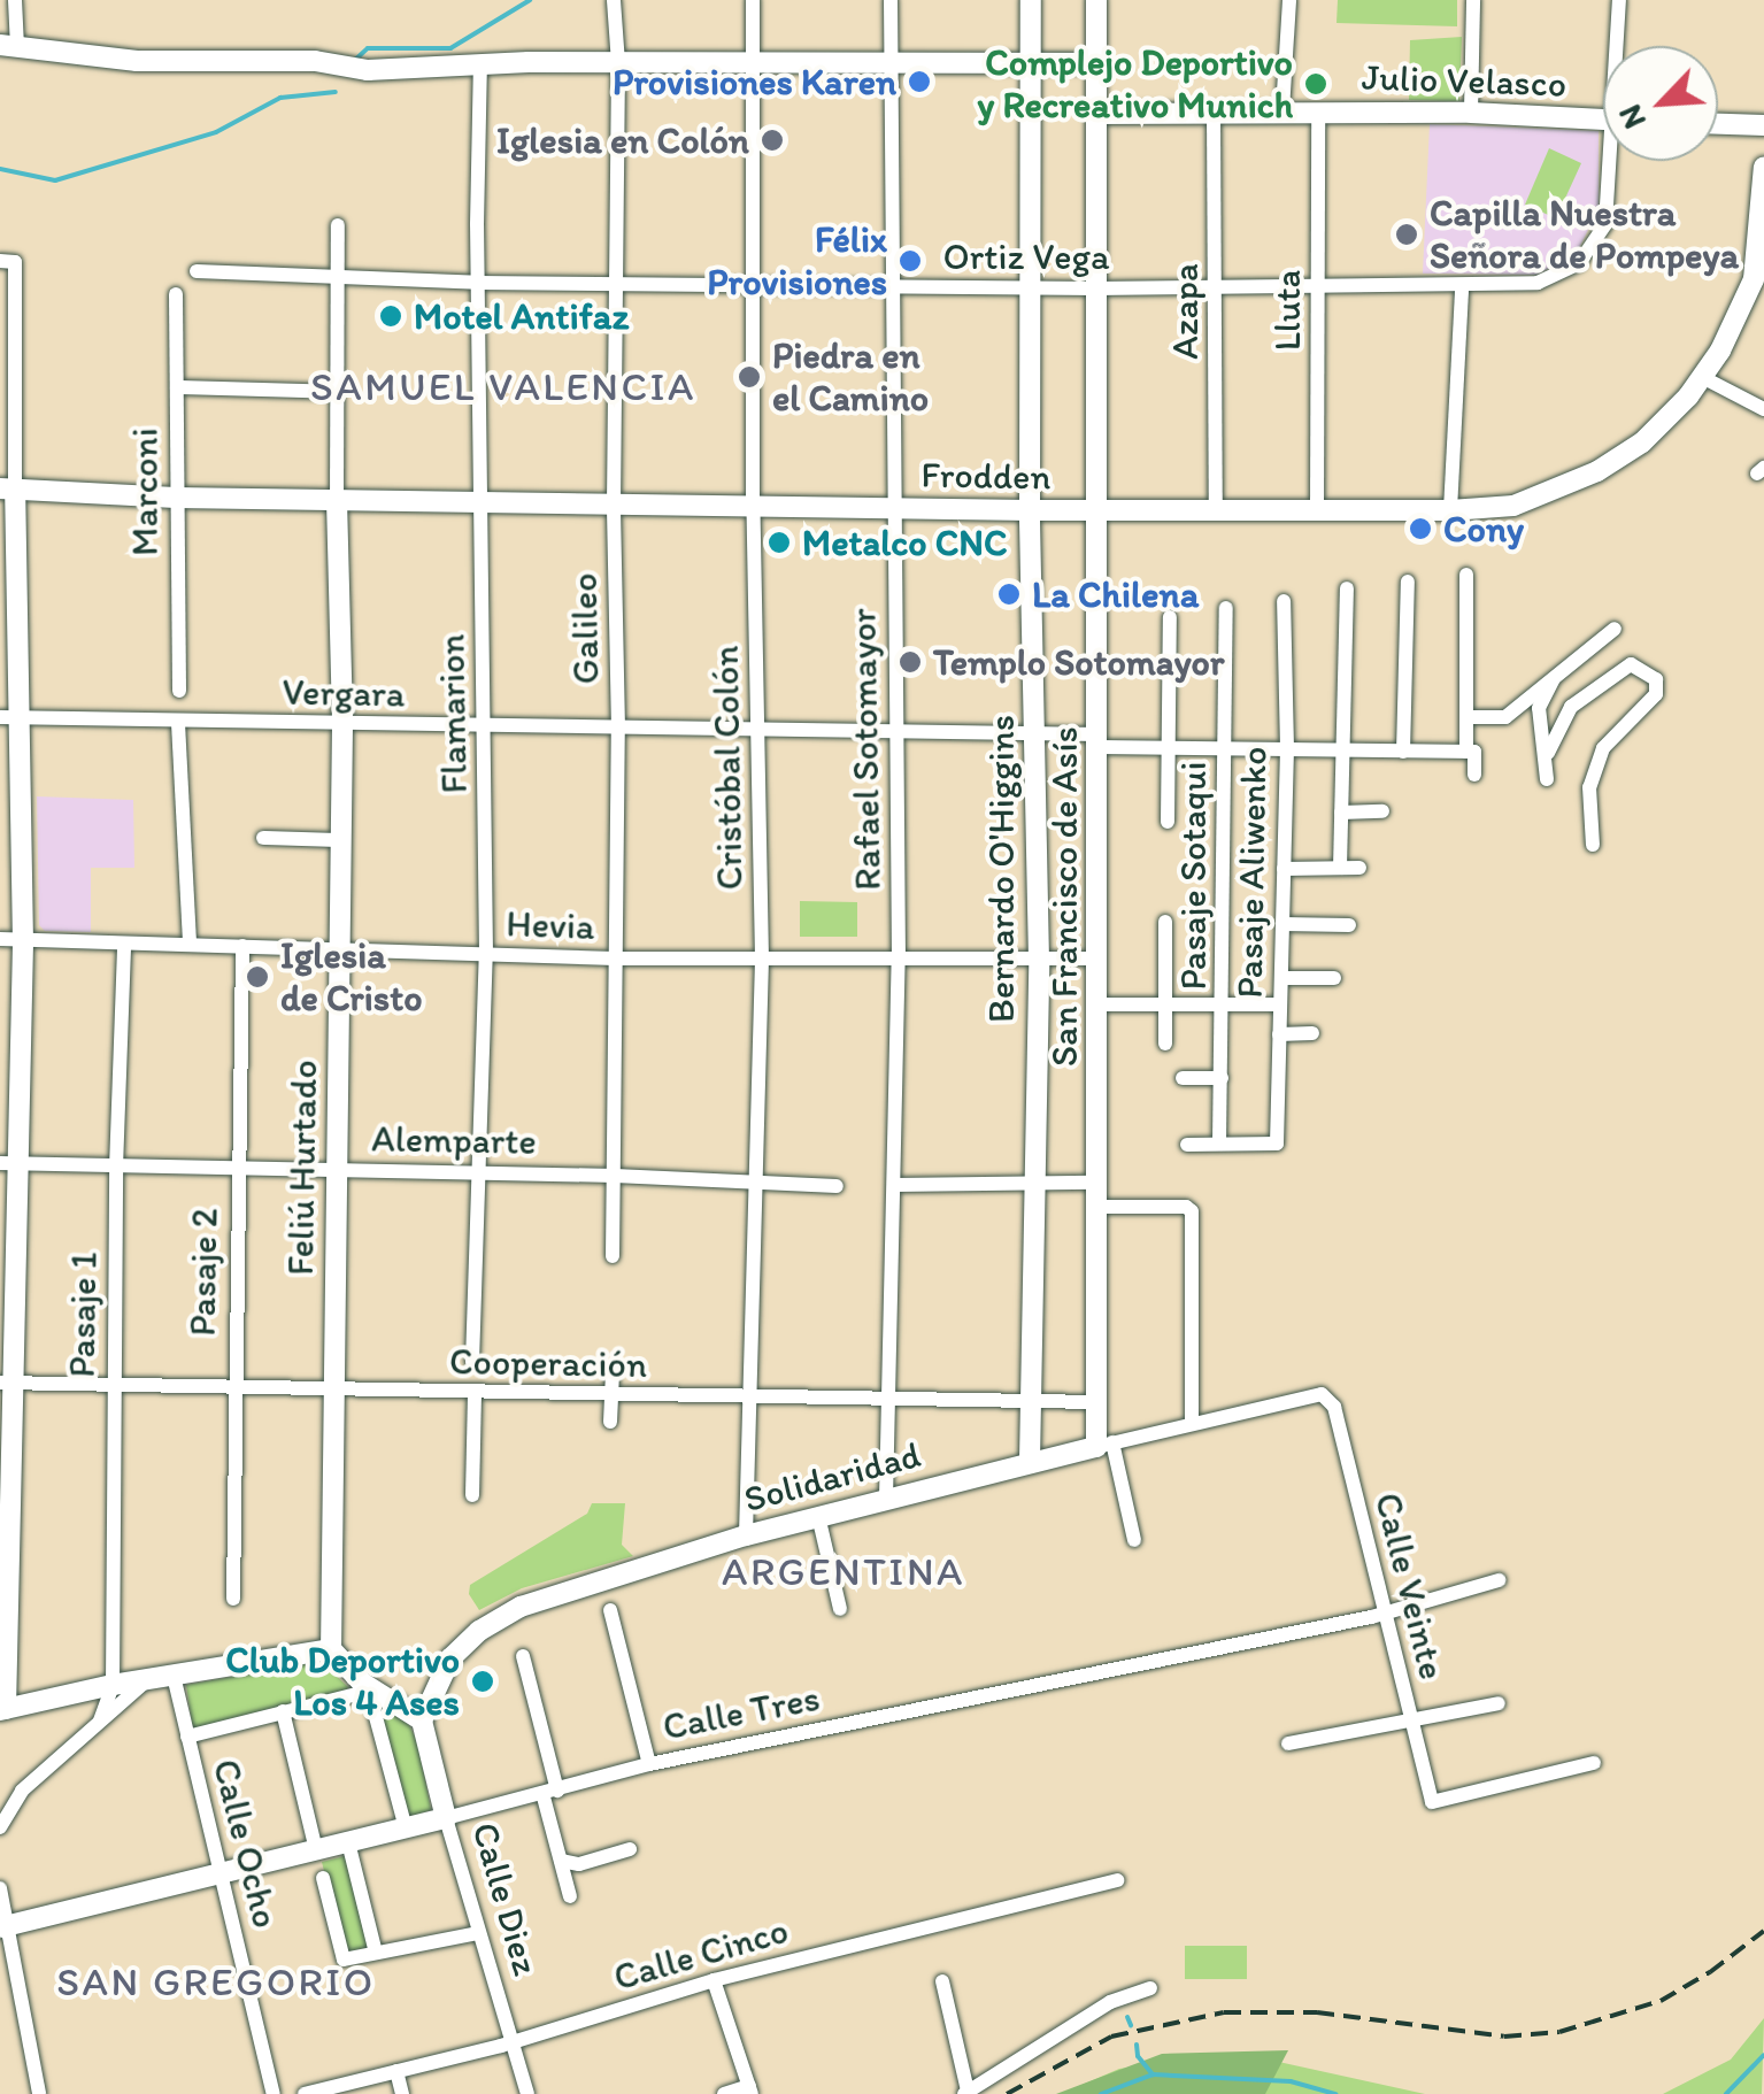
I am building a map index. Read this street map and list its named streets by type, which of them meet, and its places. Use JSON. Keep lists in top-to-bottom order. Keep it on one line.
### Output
{"streets":{"main road":["Julio Velasco","Frodden","Bernardo O'Higgins","San Francisco de Asís","Feliú Hurtado","Solidaridad","Calle Tres","Calle Diez"],"street":["Ortiz Vega","Lluta","Azapa","Marconi","Galileo","Vergara","Flamarion","Rafael Sotomayor","Cristóbal Colón","Pasaje Aliwenko","Pasaje Sotaqui","Hevia","Alemparte","Pasaje 2","Pasaje 1","Cooperación","Calle Veinte","Calle Ocho","Calle Cinco"]},"crossings":[["Julio Velasco","Lluta"],["Julio Velasco","Azapa"],["Julio Velasco","San Francisco de Asís"],["Ortiz Vega","Lluta"],["Ortiz Vega","Azapa"],["Ortiz Vega","Galileo"],["Ortiz Vega","Flamarion"],["Ortiz Vega","Rafael Sotomayor"],["Ortiz Vega","Cristóbal Colón"],["Ortiz Vega","Bernardo O'Higgins"],["Ortiz Vega","San Francisco de Asís"],["Ortiz Vega","Feliú Hurtado"],["Lluta","Frodden"],["Azapa","Frodden"],["Frodden","Marconi"],["Frodden","Galileo"],["Frodden","Flamarion"],["Frodden","Rafael Sotomayor"],["Frodden","Cristóbal Colón"],["Frodden","Bernardo O'Higgins"],["Frodden","San Francisco de Asís"],["Frodden","Feliú Hurtado"],["Galileo","Vergara"],["Galileo","Hevia"],["Galileo","Alemparte"],["Vergara","Flamarion"],["Vergara","Rafael Sotomayor"],["Vergara","Cristóbal Colón"],["Vergara","Bernardo O'Higgins"],["Vergara","Pasaje Aliwenko"],["Vergara","Pasaje Sotaqui"],["Vergara","San Francisco de Asís"],["Vergara","Feliú Hurtado"],["Flamarion","Hevia"],["Flamarion","Alemparte"],["Rafael Sotomayor","Hevia"],["Rafael Sotomayor","Cooperación"],["Rafael Sotomayor","Solidaridad"],["Cristóbal Colón","Hevia"],["Cristóbal Colón","Alemparte"],["Cristóbal Colón","Cooperación"],["Cristóbal Colón","Solidaridad"],["Bernardo O'Higgins","Hevia"],["Bernardo O'Higgins","Cooperación"],["Bernardo O'Higgins","Solidaridad"],["Pasaje Aliwenko","Pasaje Sotaqui"],["San Francisco de Asís","Hevia"],["San Francisco de Asís","Cooperación"],["San Francisco de Asís","Solidaridad"],["Hevia","Feliú Hurtado"],["Hevia","Pasaje 2"],["Hevia","Pasaje 1"],["Alemparte","Feliú Hurtado"],["Alemparte","Pasaje 2"],["Alemparte","Pasaje 1"],["Feliú Hurtado","Cooperación"],["Pasaje 2","Cooperación"],["Pasaje 1","Cooperación"],["Solidaridad","Calle Veinte"],["Solidaridad","Calle Diez"],["Calle Veinte","Calle Tres"],["Calle Tres","Calle Ocho"],["Calle Tres","Calle Diez"],["Calle Diez","Calle Cinco"]],"districts":["SAMUEL VALENCIA","ARGENTINA","SAN GREGORIO"],"places":["Provisiones Karen","Complejo Deportivo y Recreativo Munich","Iglesia en Colón","Capilla Nuestra Señora de Pompeya","Félix Provisiones","Motel Antifaz","Piedra en el Camino","Cony","Metalco CNC","La Chilena","Templo Sotomayor","Iglesia de Cristo","Club Deportivo Los 4 Ases"],"north":"bottom left"}
